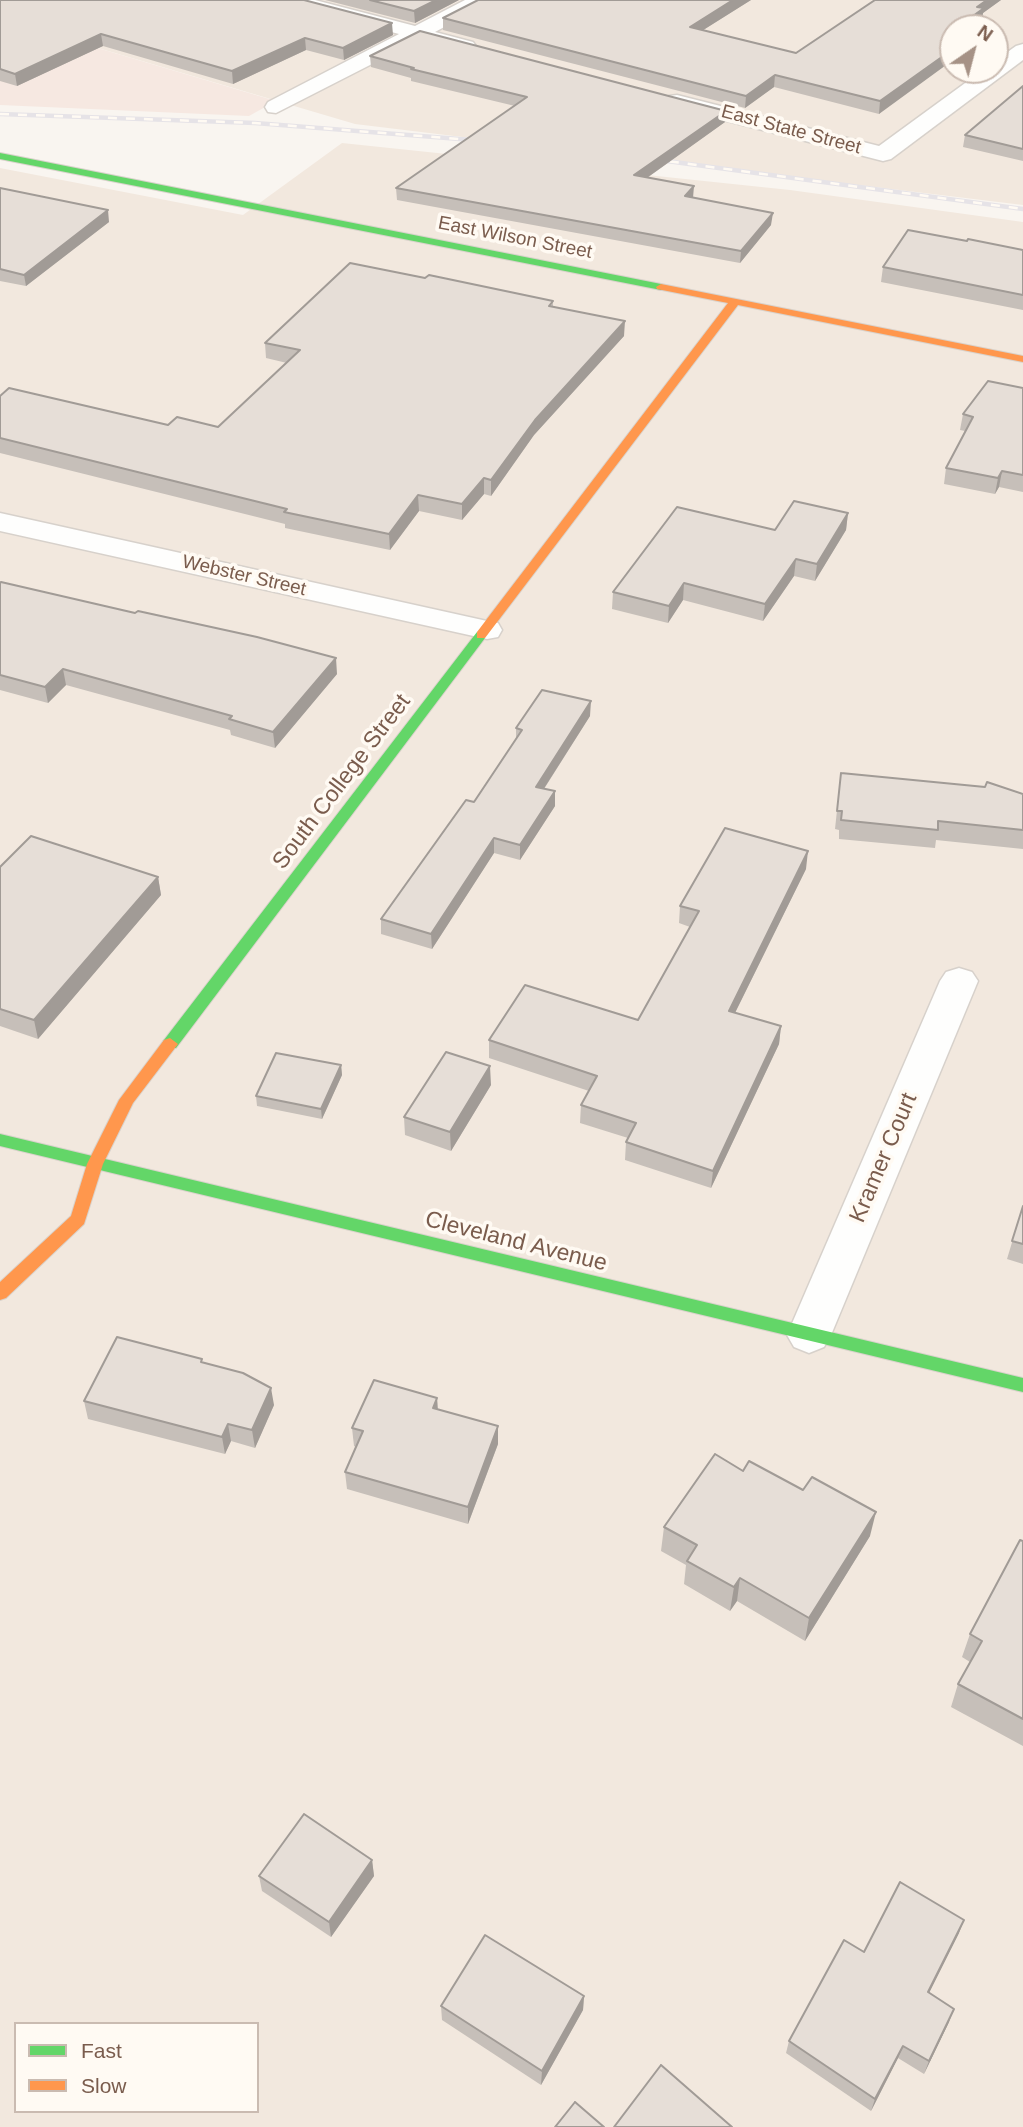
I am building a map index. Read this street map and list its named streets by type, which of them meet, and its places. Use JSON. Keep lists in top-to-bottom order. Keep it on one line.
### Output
{"streets":{"street":["East State Street","East Wilson Street","Webster Street","South College Street","Kramer Court","Cleveland Avenue"]},"crossings":[["East Wilson Street","South College Street"],["Webster Street","South College Street"],["South College Street","Cleveland Avenue"],["Kramer Court","Cleveland Avenue"]],"legend":["Fast","Slow"],"north":"top right"}
